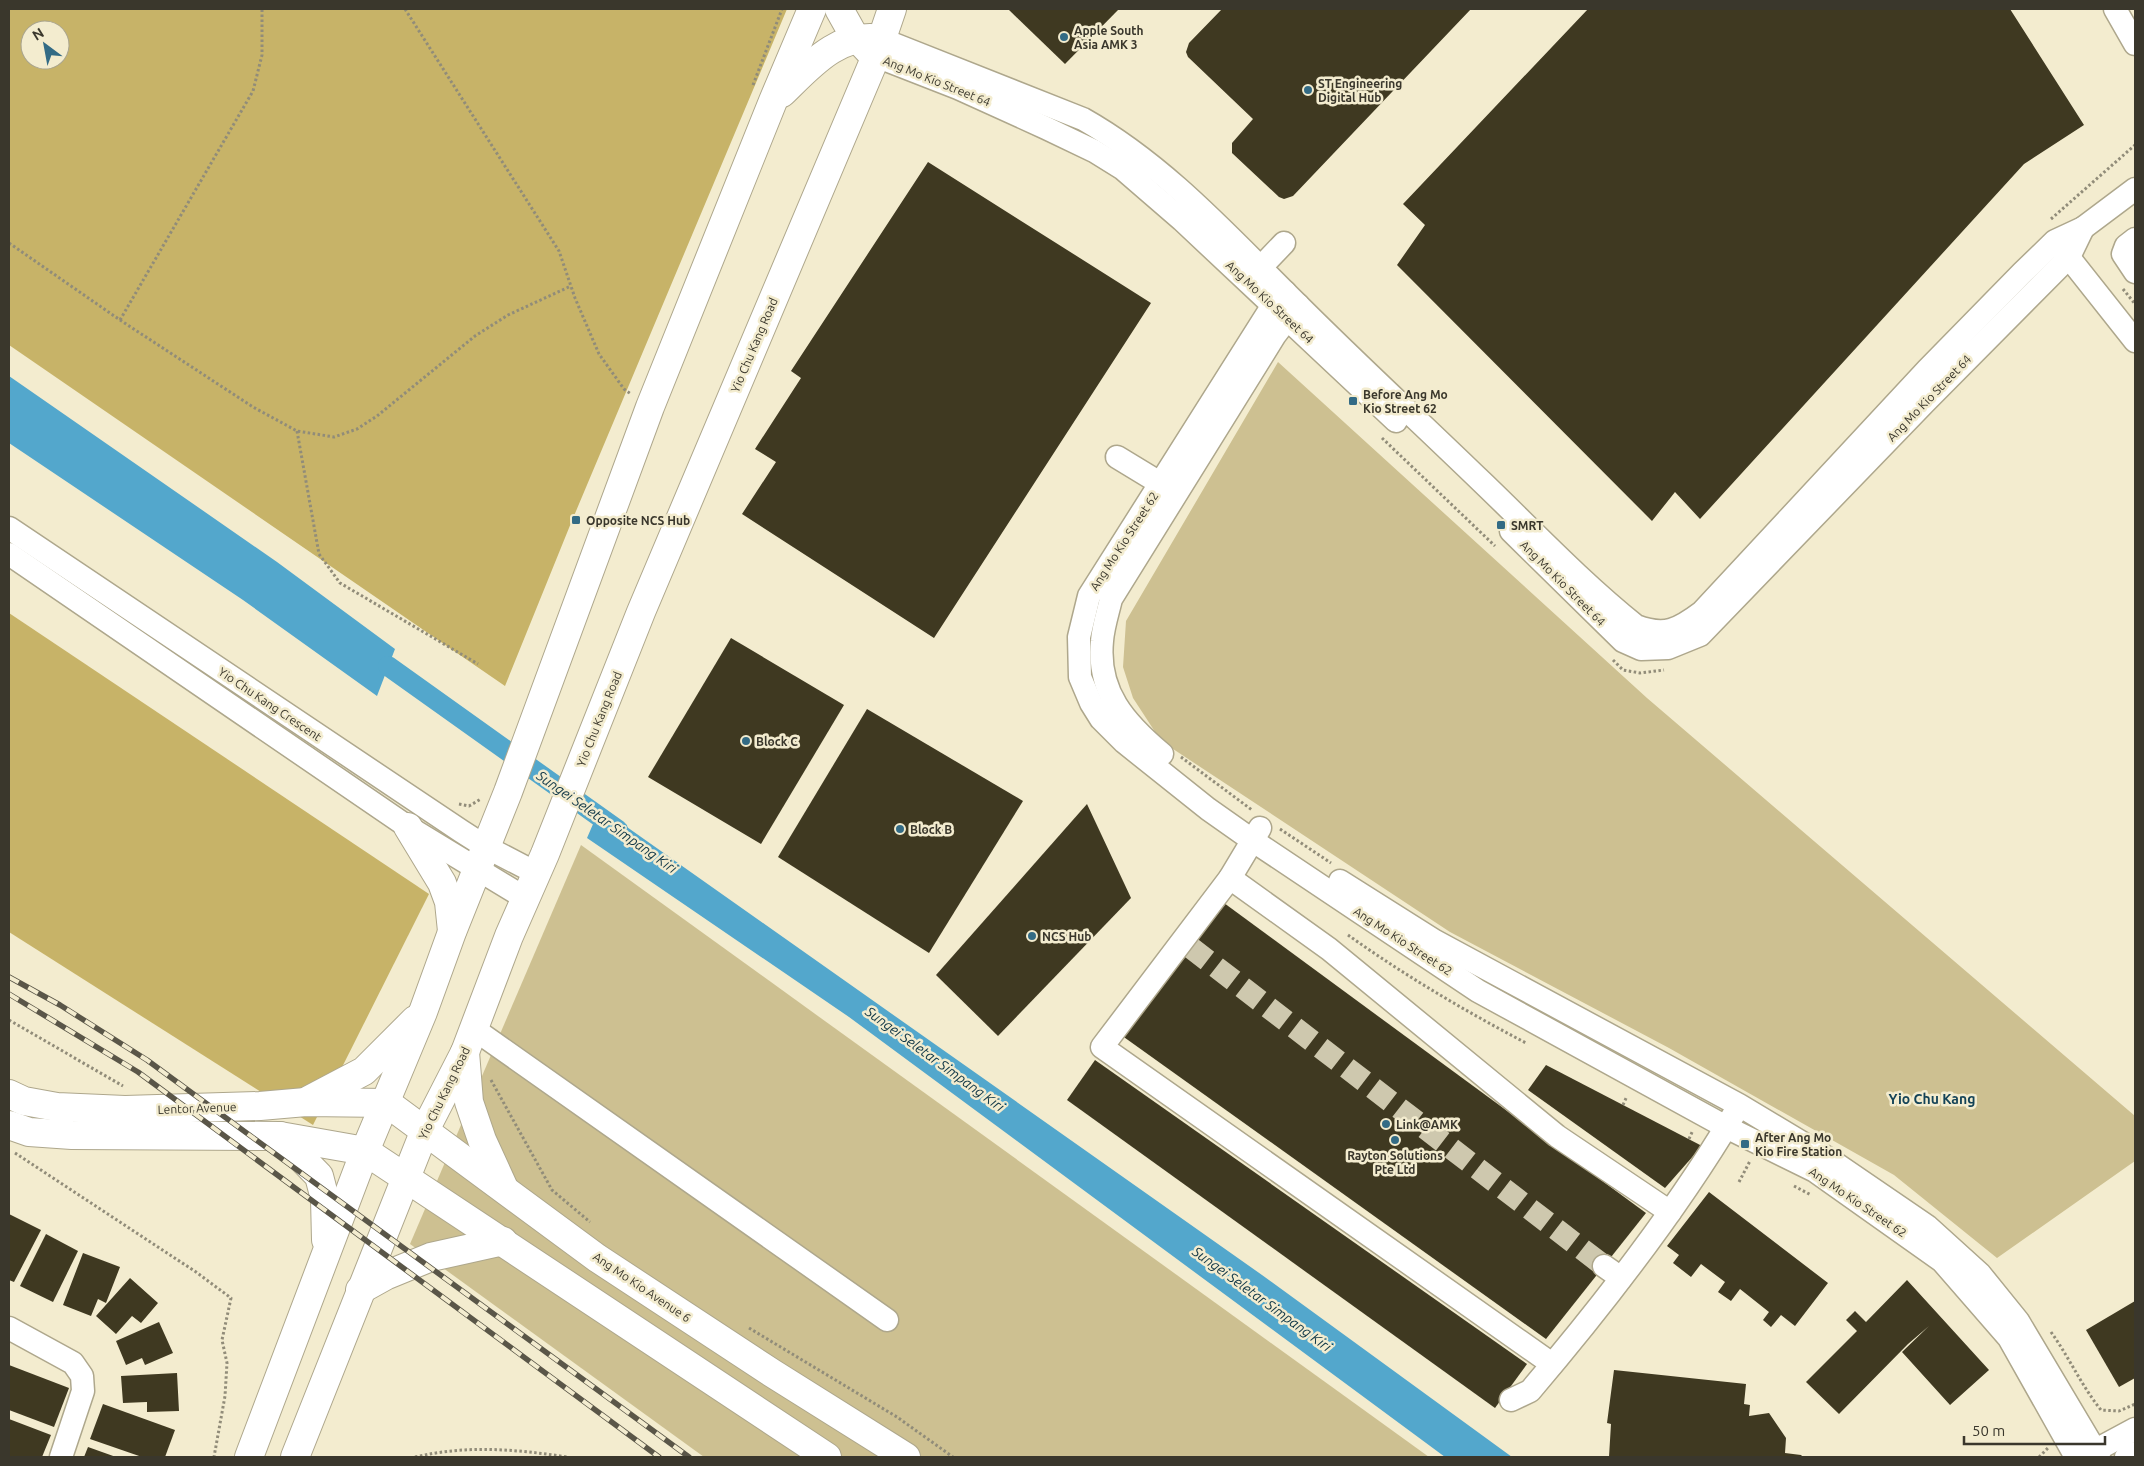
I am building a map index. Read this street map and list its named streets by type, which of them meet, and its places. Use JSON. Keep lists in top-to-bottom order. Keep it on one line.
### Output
{"streets":{"main road":["Yio Chu Kang Road","Lentor Avenue","Ang Mo Kio Avenue 6"],"street":["Ang Mo Kio Street 64","Ang Mo Kio Street 62","Yio Chu Kang Crescent"]},"crossings":[["Ang Mo Kio Street 64","Yio Chu Kang Road"],["Ang Mo Kio Street 64","Ang Mo Kio Street 62"],["Yio Chu Kang Road","Yio Chu Kang Crescent"],["Yio Chu Kang Road","Ang Mo Kio Avenue 6"],["Lentor Avenue","Ang Mo Kio Avenue 6"]],"districts":["Yio Chu Kang"],"water":["Sungei Seletar Simpang Kiri"],"places":{"other":["Apple South Asia AMK 3","ST Engineering Digital Hub","Block C","Block B","NCS Hub","Link@AMK","Rayton Solutions Pte Ltd"],"transit":["Before Ang Mo Kio Street 62","Opposite NCS Hub","SMRT","After Ang Mo Kio Fire Station"]},"scale_bar":"50 m","north":"top left"}
